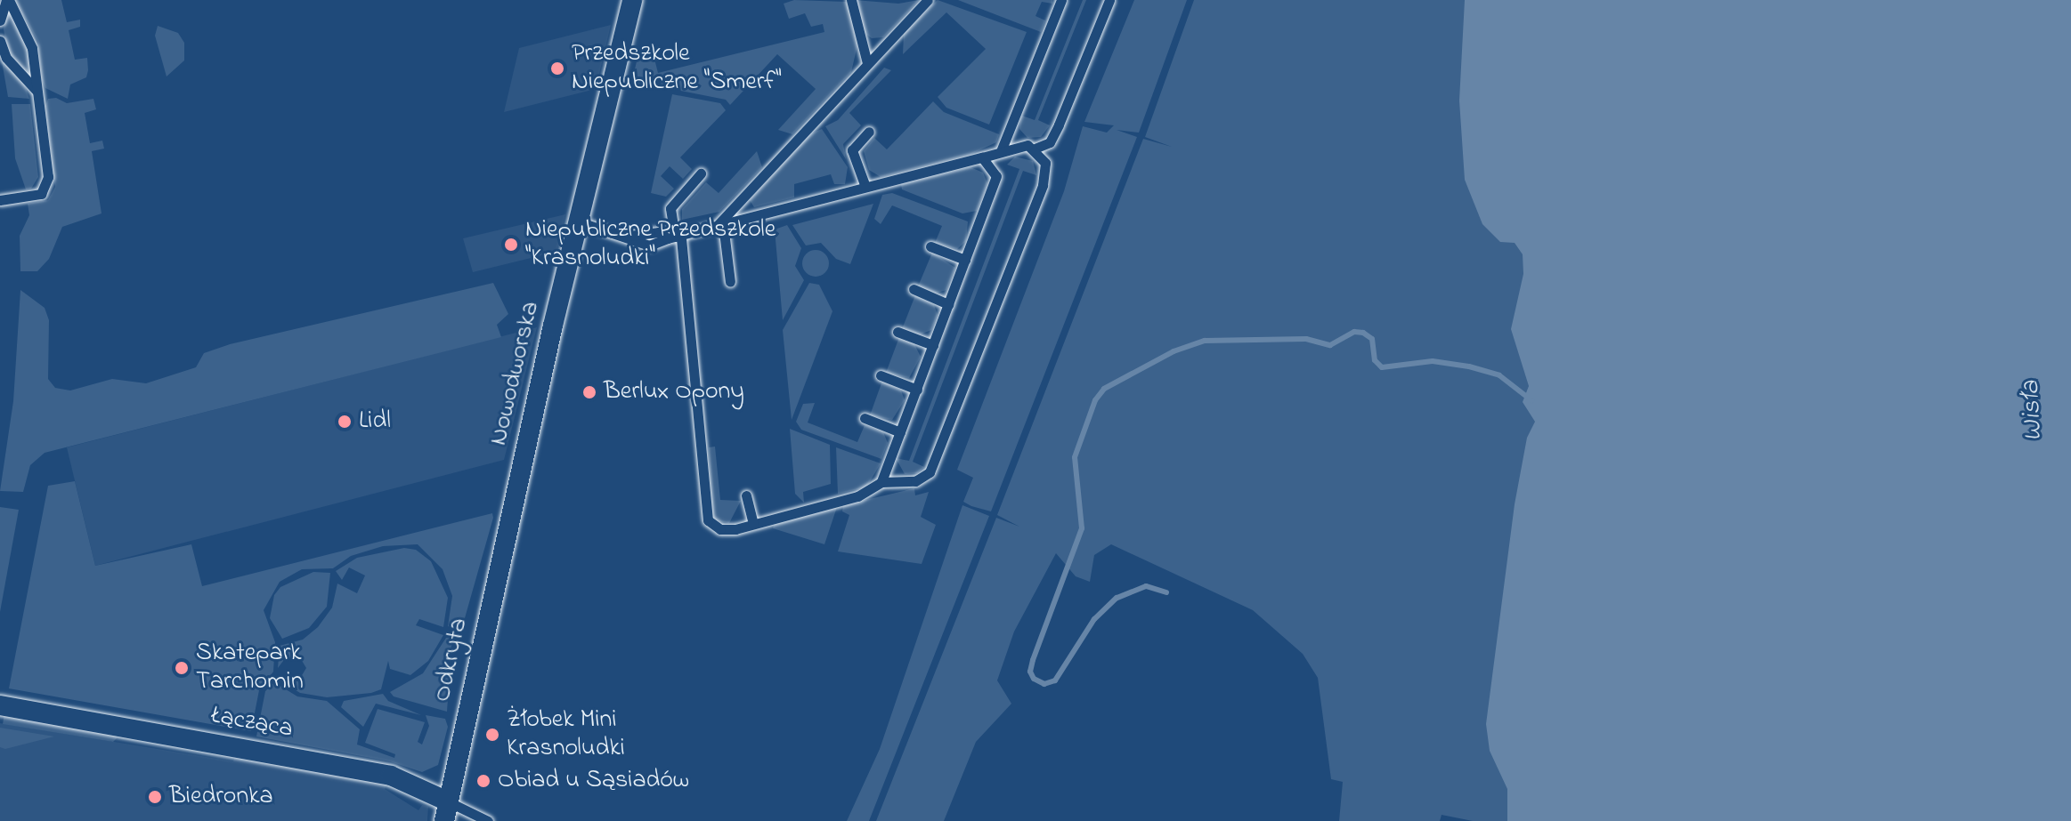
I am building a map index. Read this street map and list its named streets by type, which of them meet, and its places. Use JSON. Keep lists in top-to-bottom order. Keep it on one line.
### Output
{"streets":{"street":["Nowodworska","Odkryta","Łącząca"]},"crossings":[["Nowodworska","Odkryta"],["Odkryta","Łącząca"]],"water":["Wisła"],"places":["Przedszkole Niepubliczne \"Smerf\"","Niepubliczne Przedszkole \"Krasnoludki\"","Berlux Opony","Lidl","Skatepark Tarchomin","Żłobek Mini Krasnoludki","Obiad u Sąsiadów","Biedronka"]}
